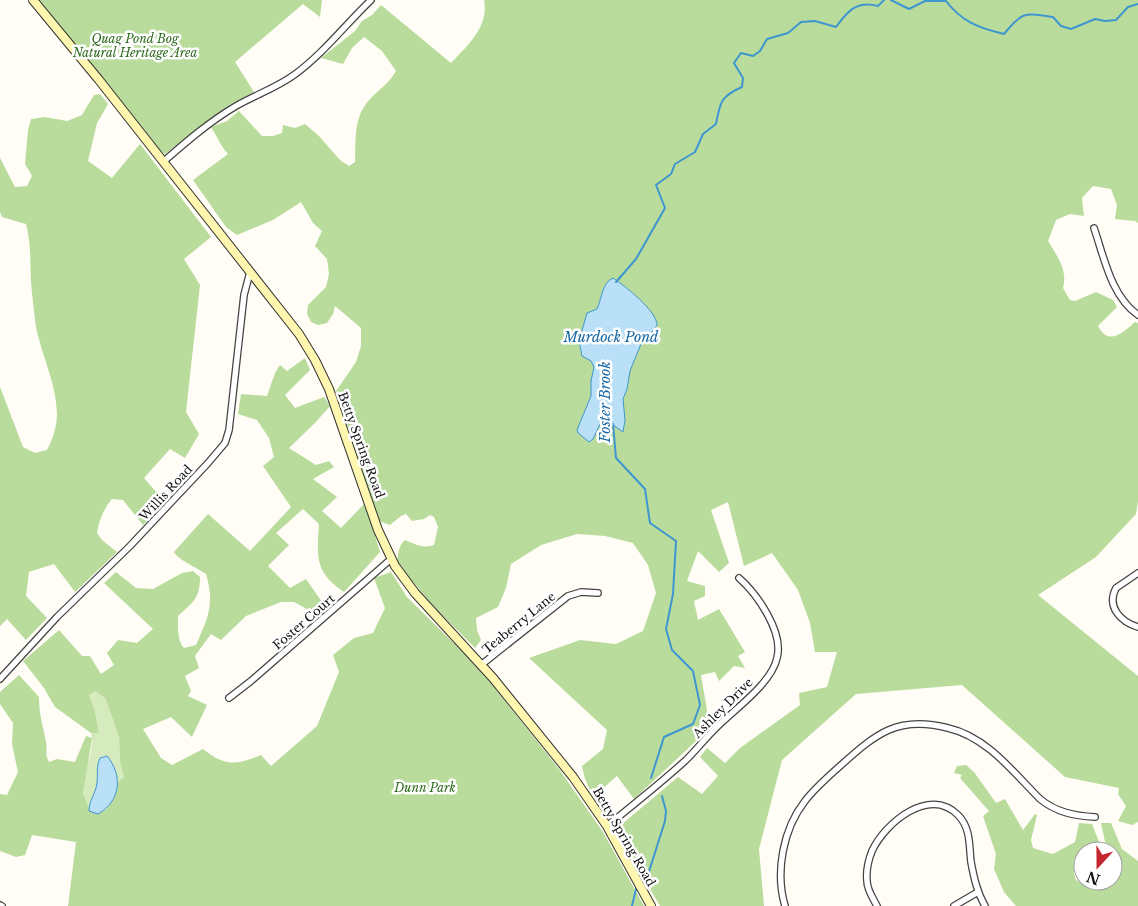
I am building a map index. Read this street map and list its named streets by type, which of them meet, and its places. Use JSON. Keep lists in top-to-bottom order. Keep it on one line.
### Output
{"streets":{"street":["Betty Spring Road","Willis Road","Foster Court","Teaberry Lane","Ashley Drive"]},"crossings":[["Betty Spring Road","Willis Road"],["Betty Spring Road","Foster Court"],["Betty Spring Road","Teaberry Lane"],["Betty Spring Road","Ashley Drive"]],"water":["Murdock Pond","Foster Brook"],"parks":["Quag Pond Bog Natural Heritage Area","Dunn Park"],"north":"bottom"}
